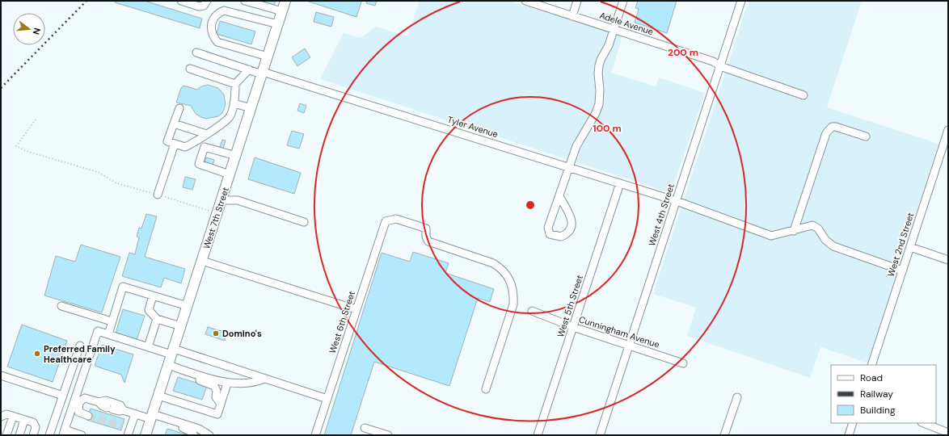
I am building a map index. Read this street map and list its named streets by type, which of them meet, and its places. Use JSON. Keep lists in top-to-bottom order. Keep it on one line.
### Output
{"streets":{"main road":["West 7th Street"],"street":["Adele Avenue","Tyler Avenue","West 4th Street","West 2nd Street","West 5th Street","West 6th Street","Cunningham Avenue"]},"crossings":[["Adele Avenue","West 4th Street"],["Tyler Avenue","West 4th Street"],["Tyler Avenue","West 7th Street"],["Tyler Avenue","West 2nd Street"],["Tyler Avenue","West 5th Street"],["West 4th Street","Cunningham Avenue"],["West 5th Street","Cunningham Avenue"]],"places":["Domino's","Preferred Family Healthcare"],"legend":["Road","Railway","Building"],"north":"right","rings":["200 m","100 m"]}
